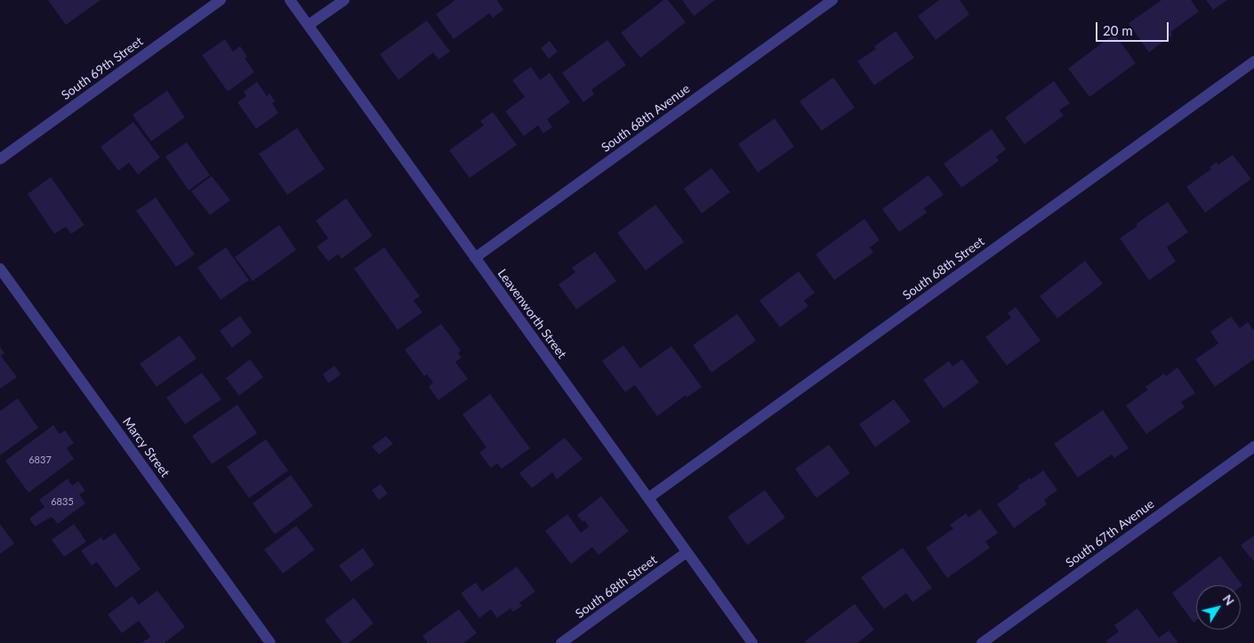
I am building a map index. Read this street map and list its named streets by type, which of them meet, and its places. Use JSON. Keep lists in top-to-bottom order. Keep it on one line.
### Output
{"streets":{"street":["South 69th Street","South 68th Avenue","South 68th Street","Leavenworth Street","Marcy Street","South 67th Avenue"]},"crossings":[["South 68th Avenue","Leavenworth Street"],["South 68th Street","Leavenworth Street"]],"house_numbers":["6837","6835"],"scale_bar":"20 m","north":"top right"}
